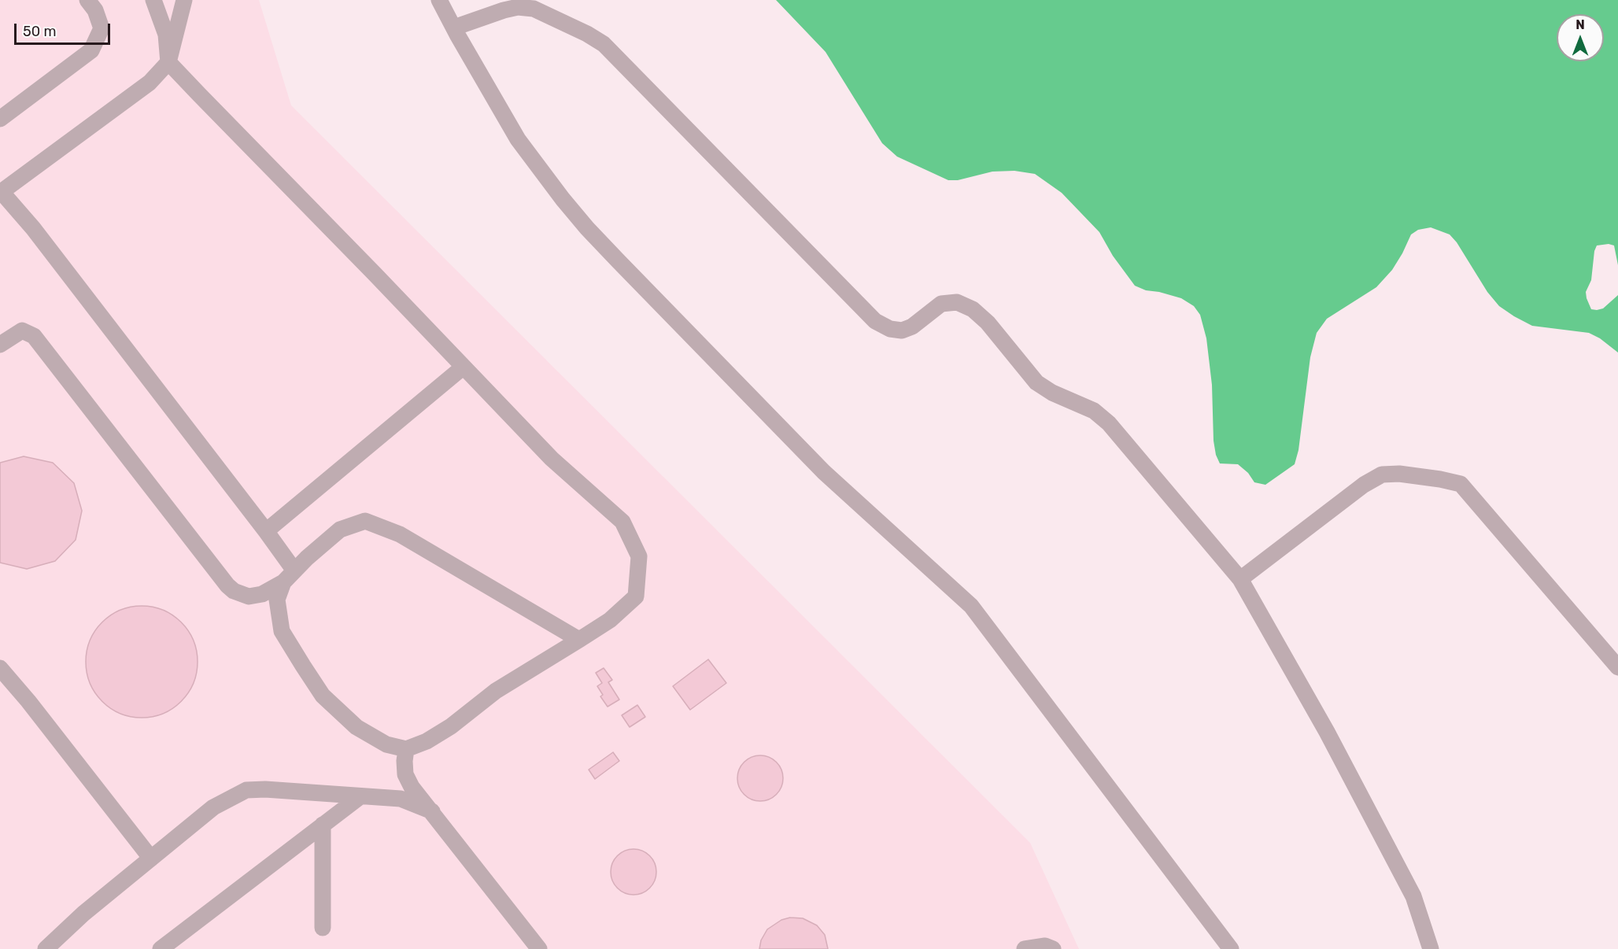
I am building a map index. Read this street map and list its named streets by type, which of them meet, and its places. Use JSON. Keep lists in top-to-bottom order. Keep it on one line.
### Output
{"scale_bar":"50 m","north":"top"}
